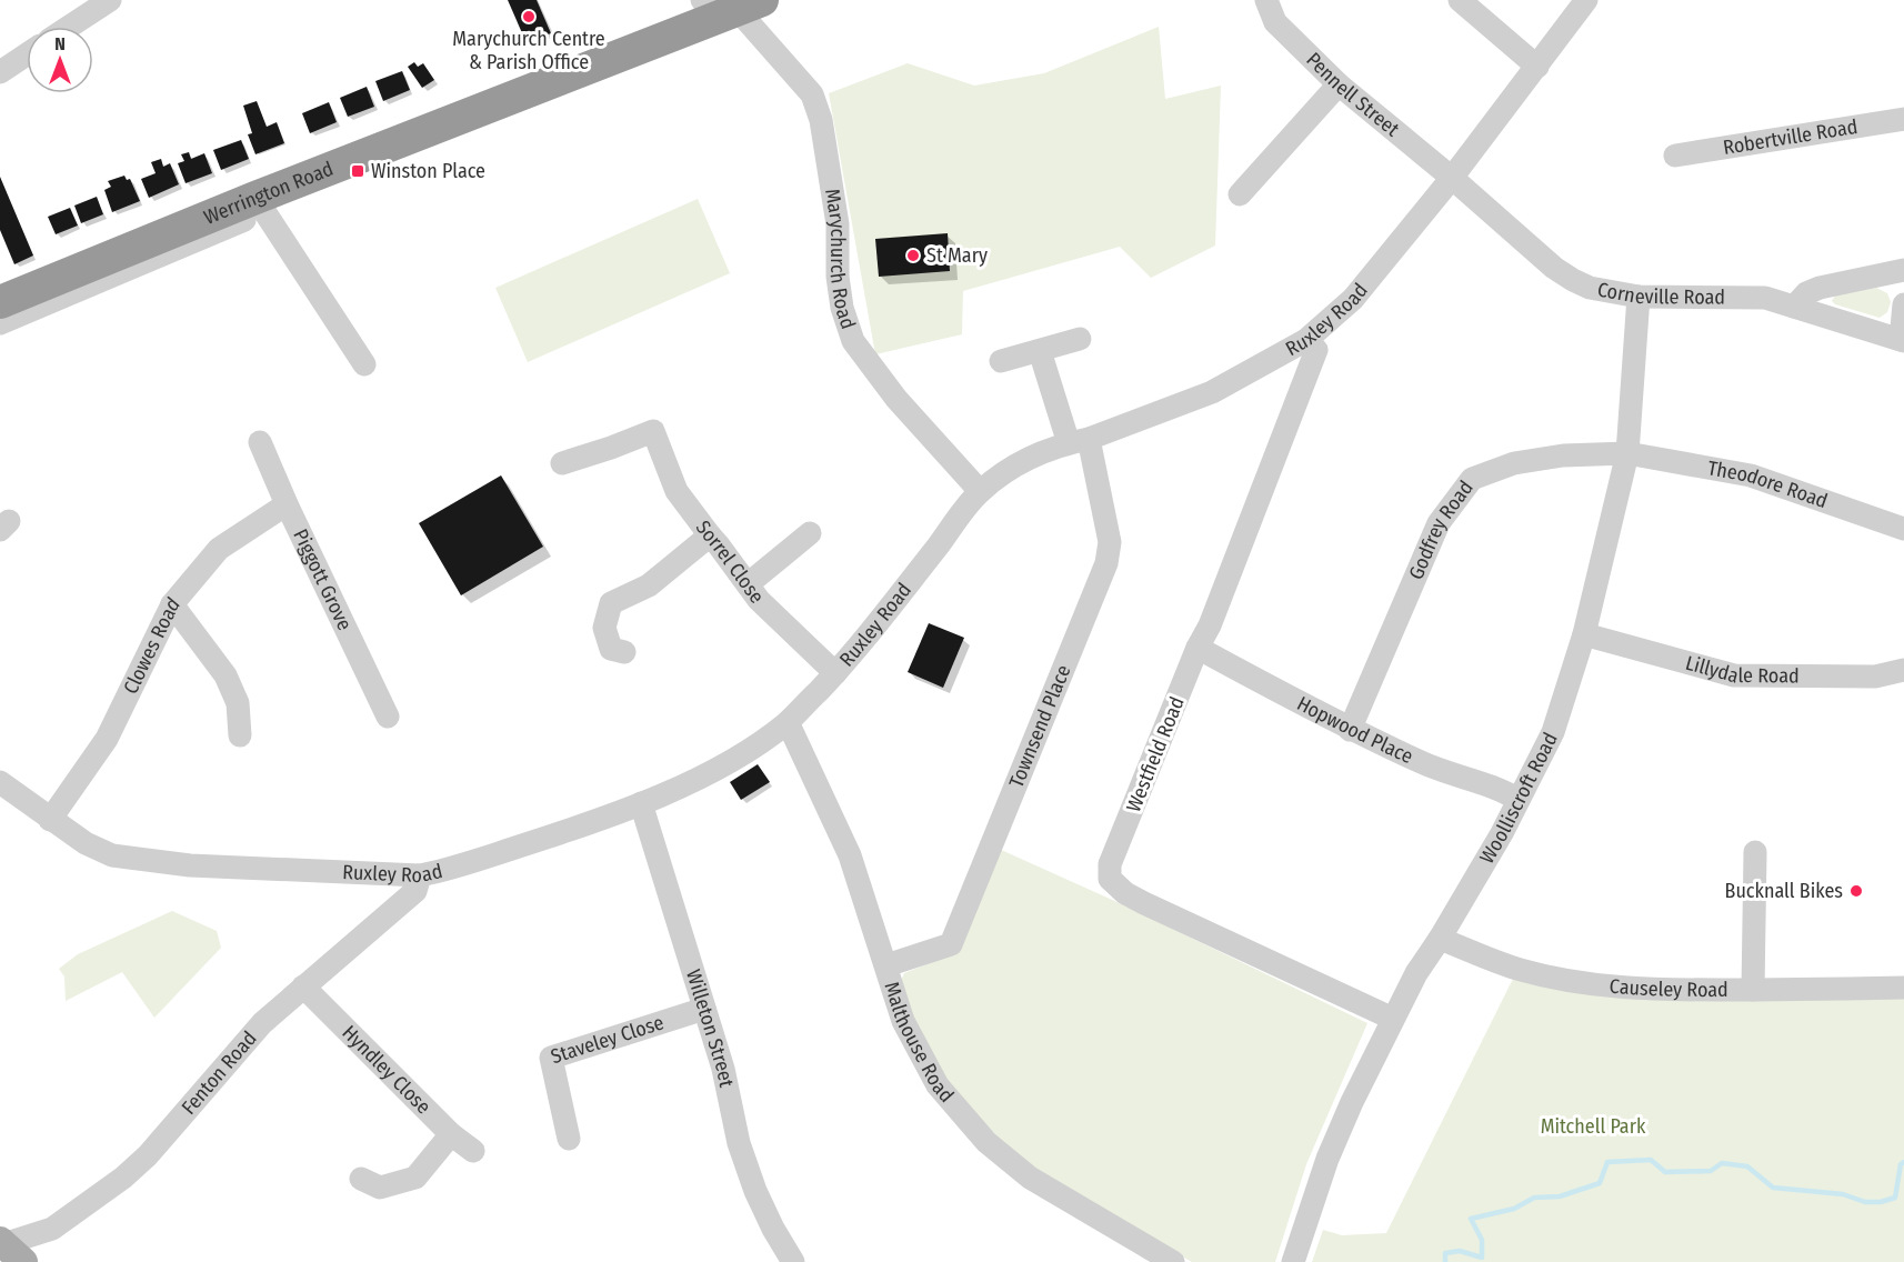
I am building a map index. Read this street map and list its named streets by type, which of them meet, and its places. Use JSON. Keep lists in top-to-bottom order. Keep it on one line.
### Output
{"streets":{"highway":["Werrington Road"],"street":["Pennell Street","Robertville Road","Marychurch Road","Corneville Road","Ruxley Road","Theodore Road","Godfrey Road","Sorrel Close","Piggott Grove","Clowes Road","Lillydale Road","Townsend Place","Hopwood Place","Westfield Road","Woolliscroft Road","Causeley Road","Willeton Street","Malthouse Road","Staveley Close","Hyndley Close","Fenton Road"]},"crossings":[["Pennell Street","Corneville Road"],["Pennell Street","Ruxley Road"],["Werrington Road","Marychurch Road"],["Marychurch Road","Ruxley Road"],["Corneville Road","Ruxley Road"],["Corneville Road","Woolliscroft Road"],["Ruxley Road","Sorrel Close"],["Ruxley Road","Clowes Road"],["Ruxley Road","Townsend Place"],["Ruxley Road","Westfield Road"],["Ruxley Road","Willeton Street"],["Ruxley Road","Malthouse Road"],["Ruxley Road","Fenton Road"],["Theodore Road","Godfrey Road"],["Theodore Road","Woolliscroft Road"],["Godfrey Road","Hopwood Place"],["Godfrey Road","Woolliscroft Road"],["Piggott Grove","Clowes Road"],["Lillydale Road","Woolliscroft Road"],["Townsend Place","Malthouse Road"],["Hopwood Place","Westfield Road"],["Hopwood Place","Woolliscroft Road"],["Westfield Road","Woolliscroft Road"],["Woolliscroft Road","Causeley Road"],["Willeton Street","Staveley Close"],["Hyndley Close","Fenton Road"]],"parks":["Mitchell Park"],"places":{"other":["Marychurch Centre & Parish Office","St Mary","Bucknall Bikes"],"transit":["Winston Place"]},"north":"top"}
